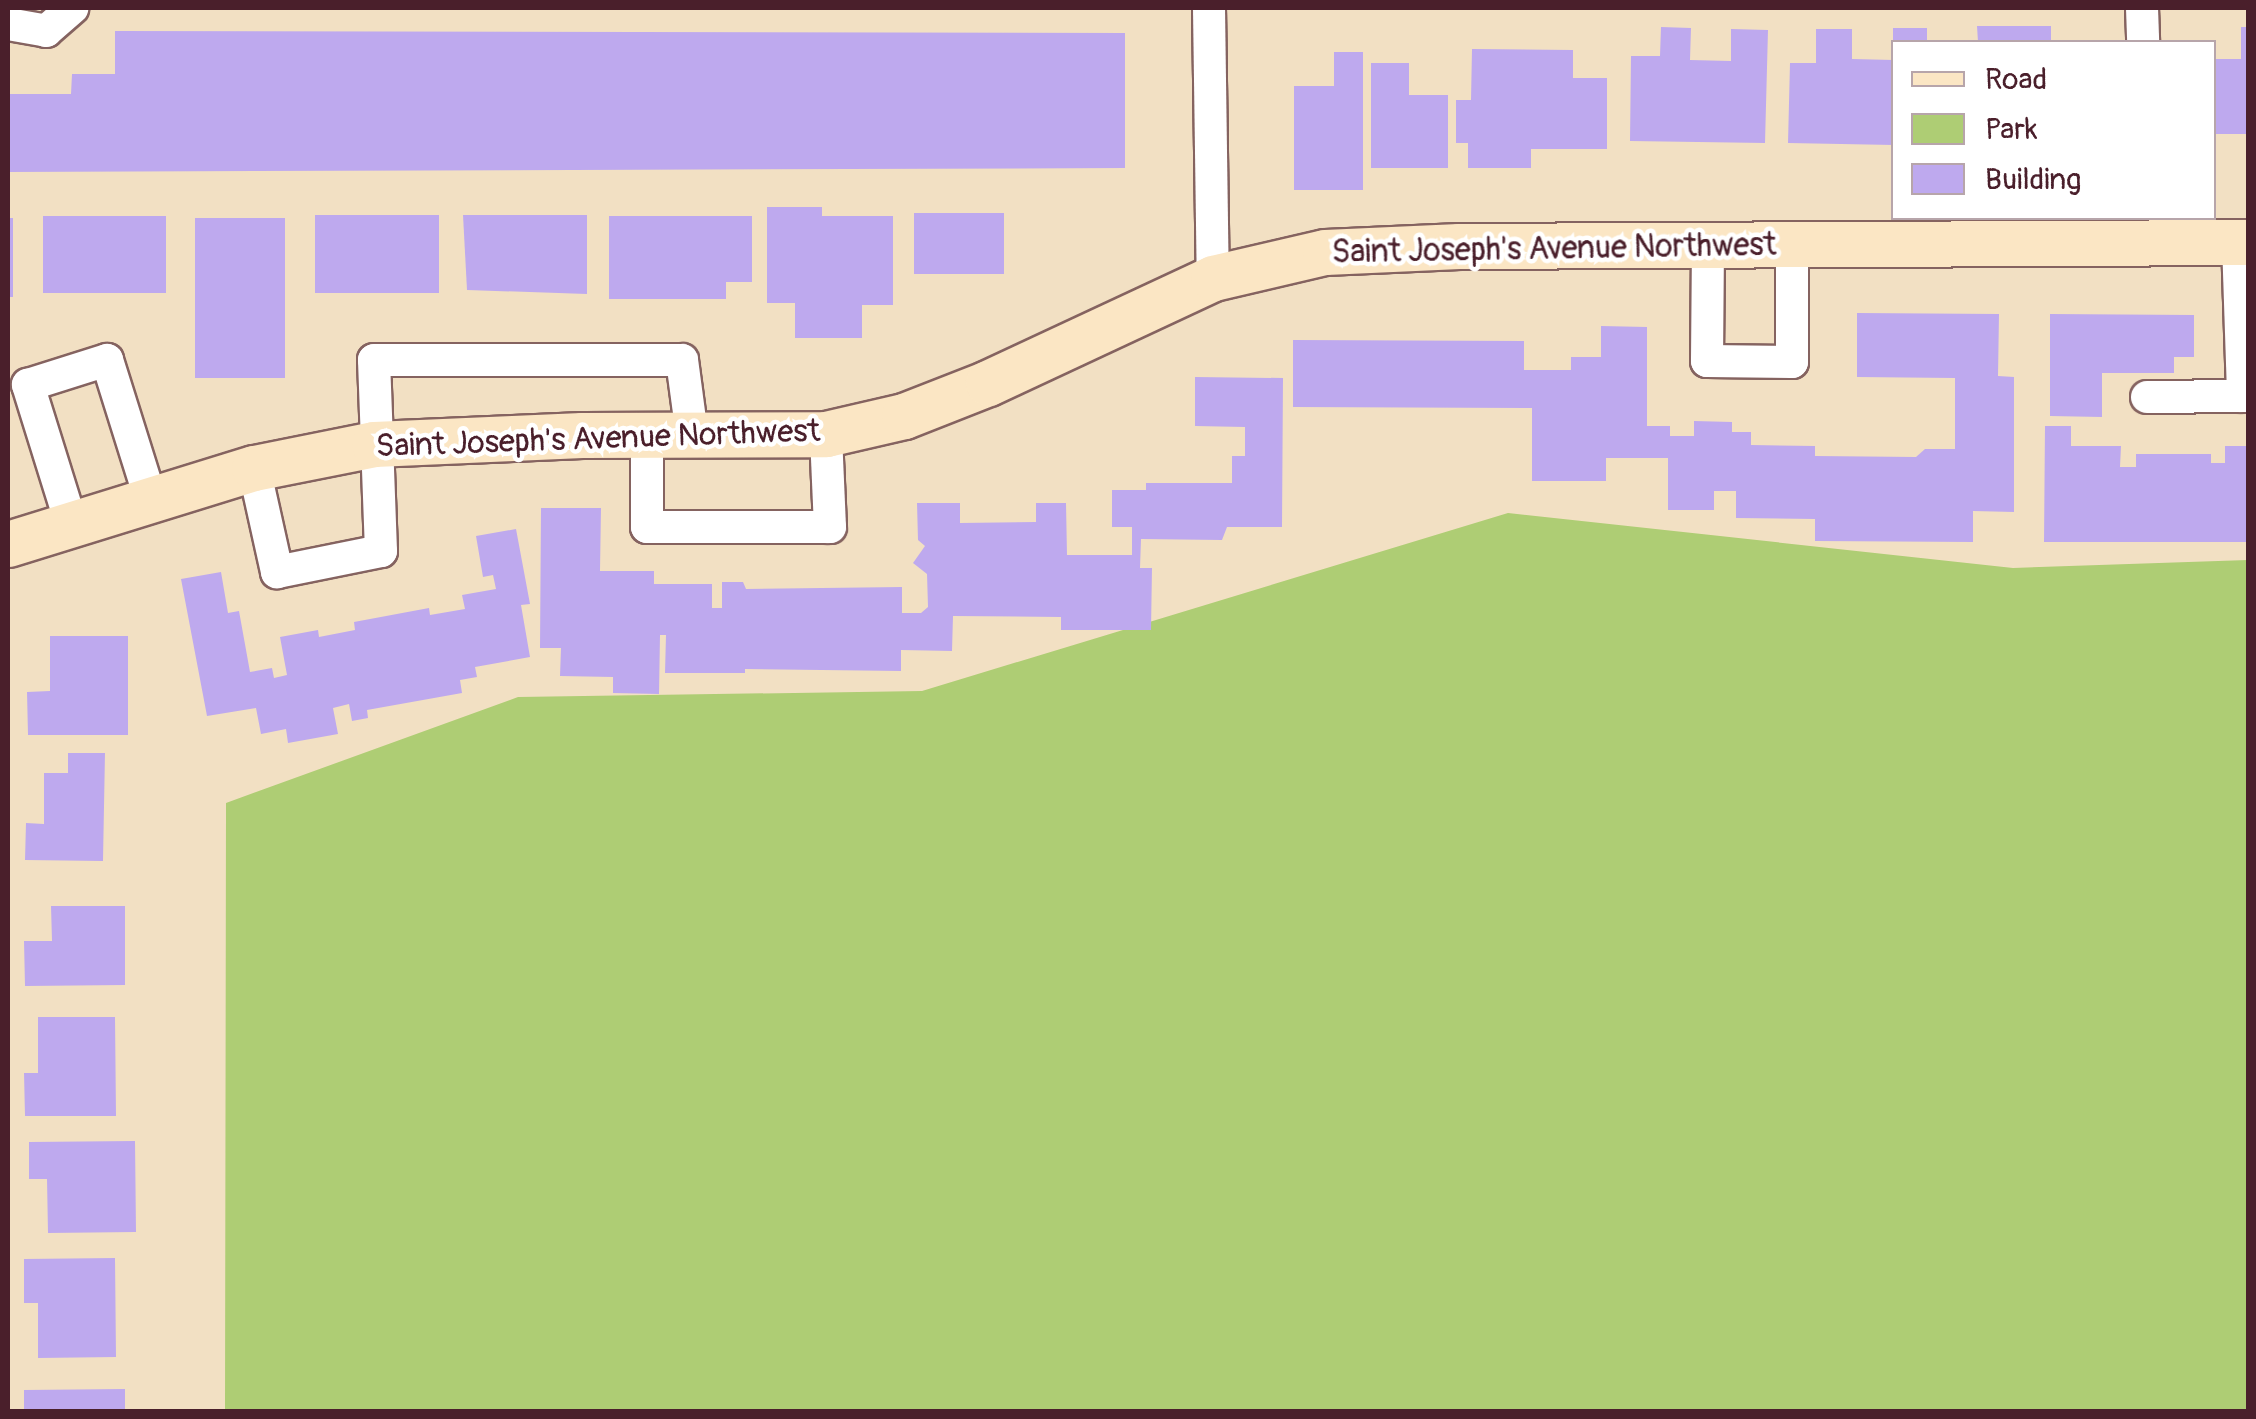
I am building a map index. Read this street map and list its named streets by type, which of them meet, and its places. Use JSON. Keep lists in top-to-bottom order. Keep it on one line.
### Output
{"streets":{"street":["Saint Joseph's Avenue Northwest"]},"legend":["Road","Park","Building"]}
